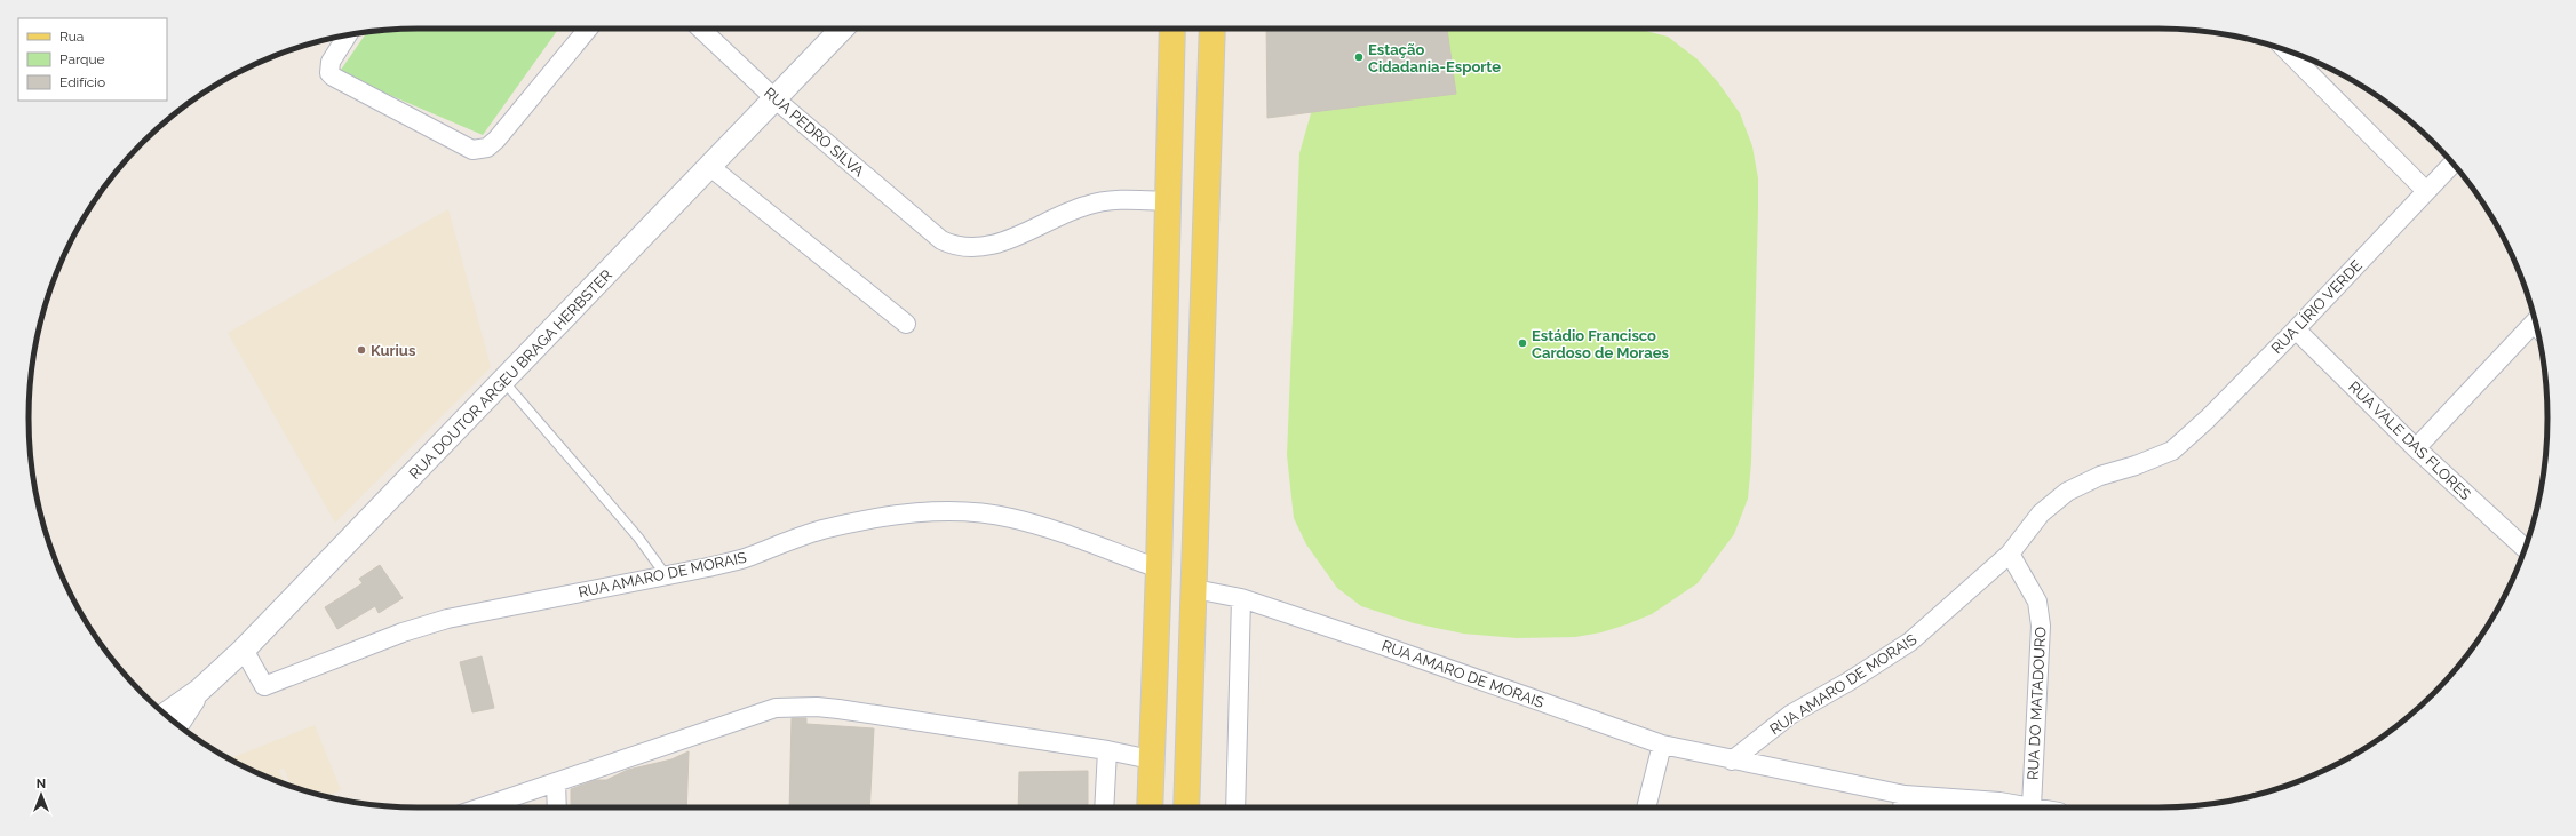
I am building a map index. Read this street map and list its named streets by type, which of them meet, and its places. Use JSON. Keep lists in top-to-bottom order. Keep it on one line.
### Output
{"streets":{"street":["RUA PEDRO SILVA","RUA LÍRIO VERDE","RUA DOUTOR ARGEU BRAGA HERBSTER","RUA VALE DAS FLORES","RUA AMARO DE MORAIS","RUA DO MATADOURO"]},"crossings":[["RUA PEDRO SILVA","RUA DOUTOR ARGEU BRAGA HERBSTER"],["RUA LÍRIO VERDE","RUA VALE DAS FLORES"],["RUA LÍRIO VERDE","RUA AMARO DE MORAIS"],["RUA DOUTOR ARGEU BRAGA HERBSTER","RUA AMARO DE MORAIS"],["RUA AMARO DE MORAIS","RUA DO MATADOURO"]],"places":["Estação Cidadania-Esporte","Estádio Francisco Cardoso de Moraes","Kurius"],"legend":["Rua","Parque","Edifício"],"north":"top"}
